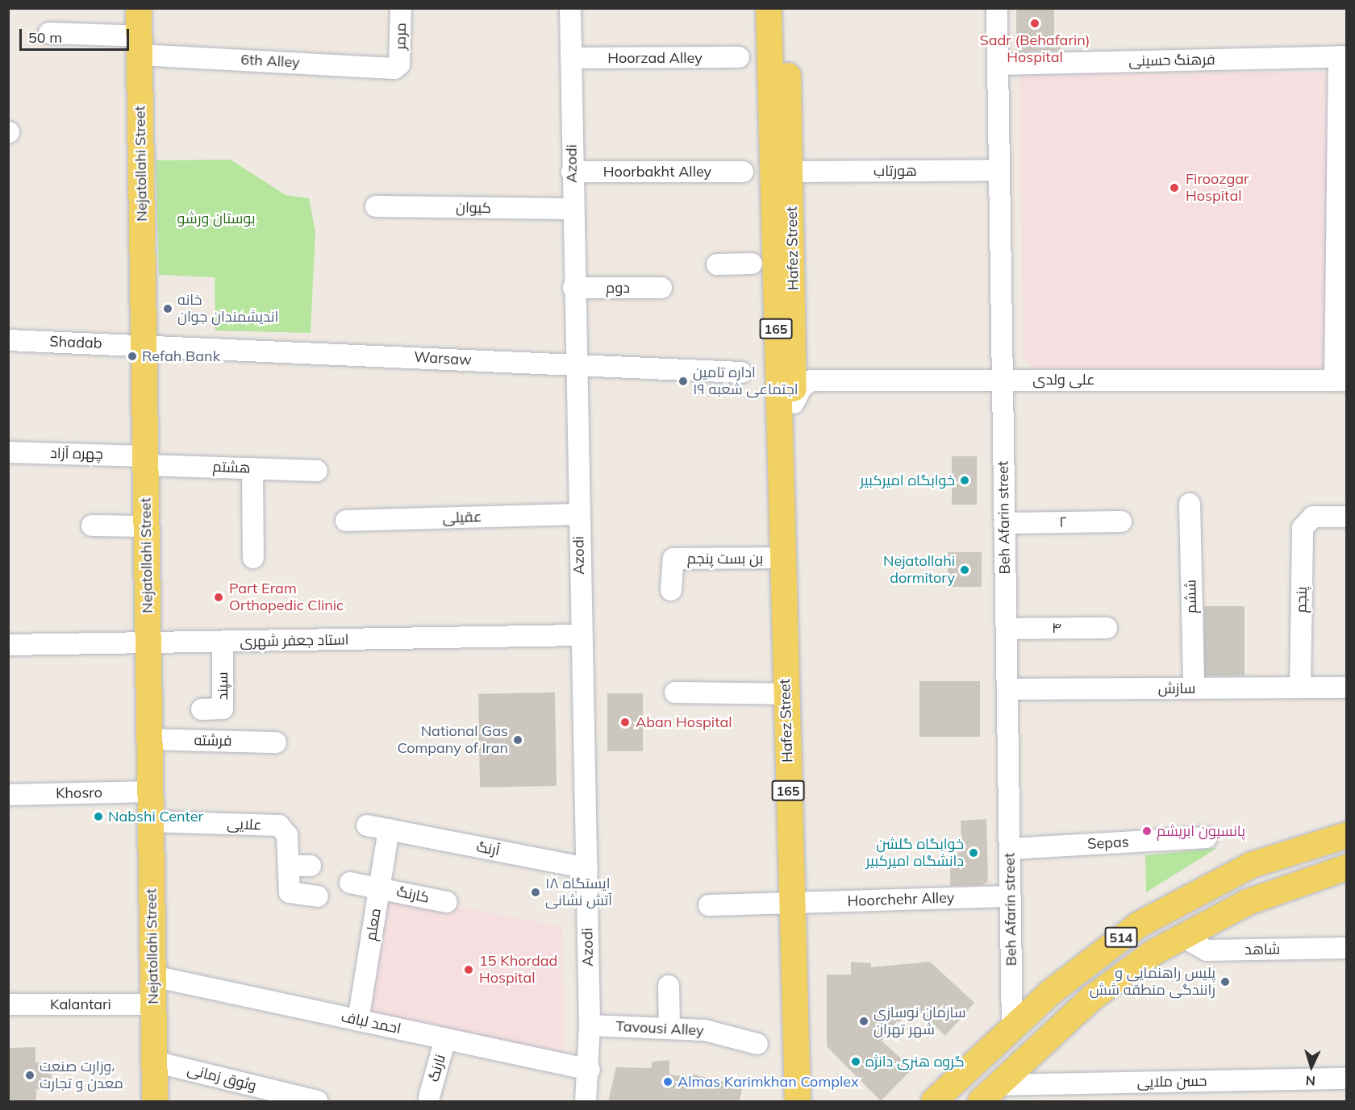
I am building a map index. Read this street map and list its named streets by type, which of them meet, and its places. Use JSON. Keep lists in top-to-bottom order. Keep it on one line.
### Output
{"streets":{"main road":["Nejatollahi Street","Hafez Street","165","514"],"street":["مرمر","Hoorzad Alley","فرهنگ حسینی","6th Alley","Azodi","هورتاب","Hoorbakht Alley","کیوان","دوم","Shadab","Warsaw","علی ولدی","چهره آزاد","هشتم","عقیلی","Beh Afarin street","۲","بن بست پنجم","ششم","پنجم","۴","استاد جعفر شهری","سپند","سازش","فرشته","Khosro","علایی","Sepas","آرنگ","کارنگ","Hoorchehr Alley","معلم","شاهد","Kalantari","احمد لباف","Tavousi Alley","نارنگ","وثوق زمانی","حسن ملایی"]},"crossings":[["مرمر","6th Alley"],["Hoorzad Alley","Azodi"],["فرهنگ حسینی","Beh Afarin street"],["6th Alley","Nejatollahi Street"],["Nejatollahi Street","Shadab"],["Nejatollahi Street","Warsaw"],["Nejatollahi Street","چهره آزاد"],["Nejatollahi Street","هشتم"],["Nejatollahi Street","استاد جعفر شهری"],["Nejatollahi Street","فرشته"],["Nejatollahi Street","Khosro"],["Nejatollahi Street","علایی"],["Nejatollahi Street","Kalantari"],["Nejatollahi Street","احمد لباف"],["Nejatollahi Street","وثوق زمانی"],["Azodi","Hoorbakht Alley"],["Azodi","کیوان"],["Azodi","دوم"],["Azodi","Warsaw"],["Azodi","عقیلی"],["Azodi","استاد جعفر شهری"],["Azodi","آرنگ"],["Azodi","احمد لباف"],["Azodi","Tavousi Alley"],["هورتاب","Hafez Street"],["هورتاب","Beh Afarin street"],["Hafez Street","علی ولدی"],["Hafez Street","بن بست پنجم"],["Hafez Street","Hoorchehr Alley"],["Shadab","Warsaw"],["علی ولدی","Beh Afarin street"],["چهره آزاد","هشتم"],["Beh Afarin street","۲"],["Beh Afarin street","۴"],["Beh Afarin street","سازش"],["Beh Afarin street","Sepas"],["Beh Afarin street","Hoorchehr Alley"],["Beh Afarin street","514"],["ششم","سازش"],["پنجم","سازش"],["استاد جعفر شهری","سپند"],["آرنگ","معلم"],["کارنگ","معلم"],["معلم","احمد لباف"],["514","شاهد"],["514","حسن ملایی"],["احمد لباف","نارنگ"]],"parks":["بوستان ورشو"],"places":["Sadr (Behafarin) Hospital","Firoozgar Hospital","خانه اندیشمندان جوان","Refah Bank","اداره تامین اجتماعی شعبه ۱۹","خوابگاه امیرکبیر","Nejatollahi dormitory","Part Eram Orthopedic Clinic","Aban Hospital","National Gas Company of Iran","Nabshi Center","پانسیون ابریشم","خوابگاه گلشن دانشگاه امیرکبیر","ایستگاه ۱۸ آتش نشانی","15 Khordad Hospital","پلیس راهنمایی و رانندگی منطقه شش","سازمان نوسازی شهر تهران","گروه هنری دانژه","وزارت صنعت، معدن و تجارت","Almas Karimkhan Complex"],"scale_bar":"50 m","north":"bottom"}
